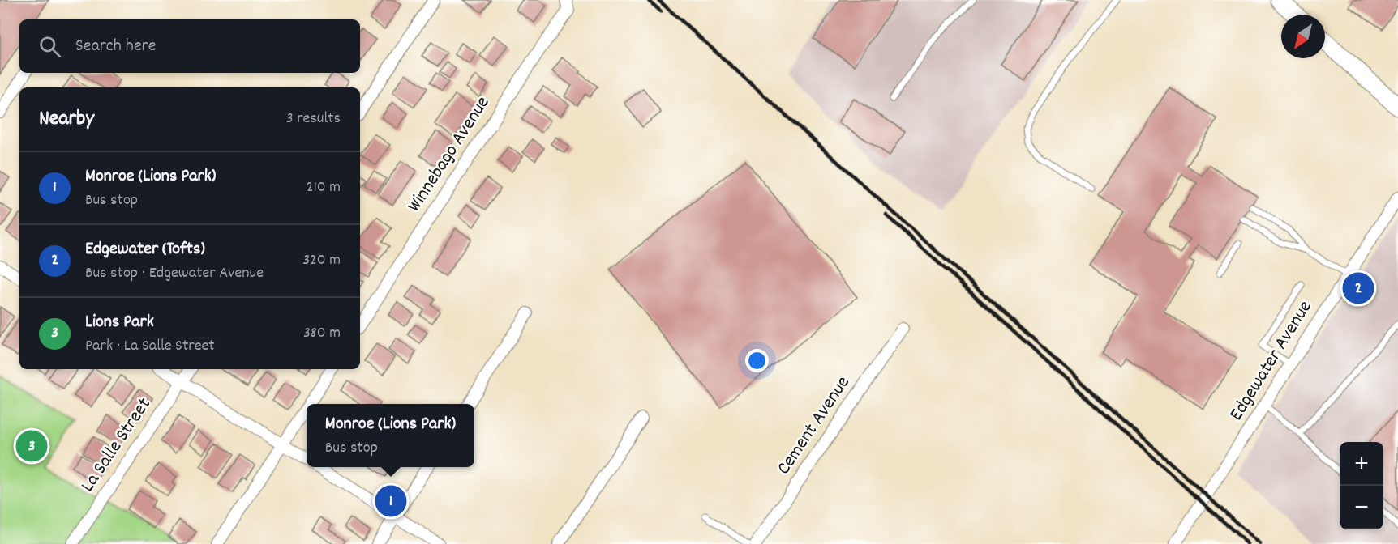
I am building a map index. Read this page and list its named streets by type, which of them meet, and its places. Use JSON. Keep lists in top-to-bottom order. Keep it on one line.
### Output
{"streets":{"street":["Winnebago Avenue","Edgewater Avenue","Cement Avenue","La Salle Street"]},"north":"bottom left","page":{"search":"Search here","heading":["Nearby","3 results"],"list":[{"mark":"1","name":"Monroe (Lions Park)","note":"Bus stop","value":"210 m"},{"mark":"2","name":"Edgewater (Tofts)","note":"Bus stop · Edgewater Avenue","value":"320 m"},{"mark":"3","name":"Lions Park","note":"Park · La Salle Street","value":"380 m"}],"pins":["2","3","1"],"popup":["Monroe (Lions Park)","Bus stop"],"map_buttons":["+","−"]}}
